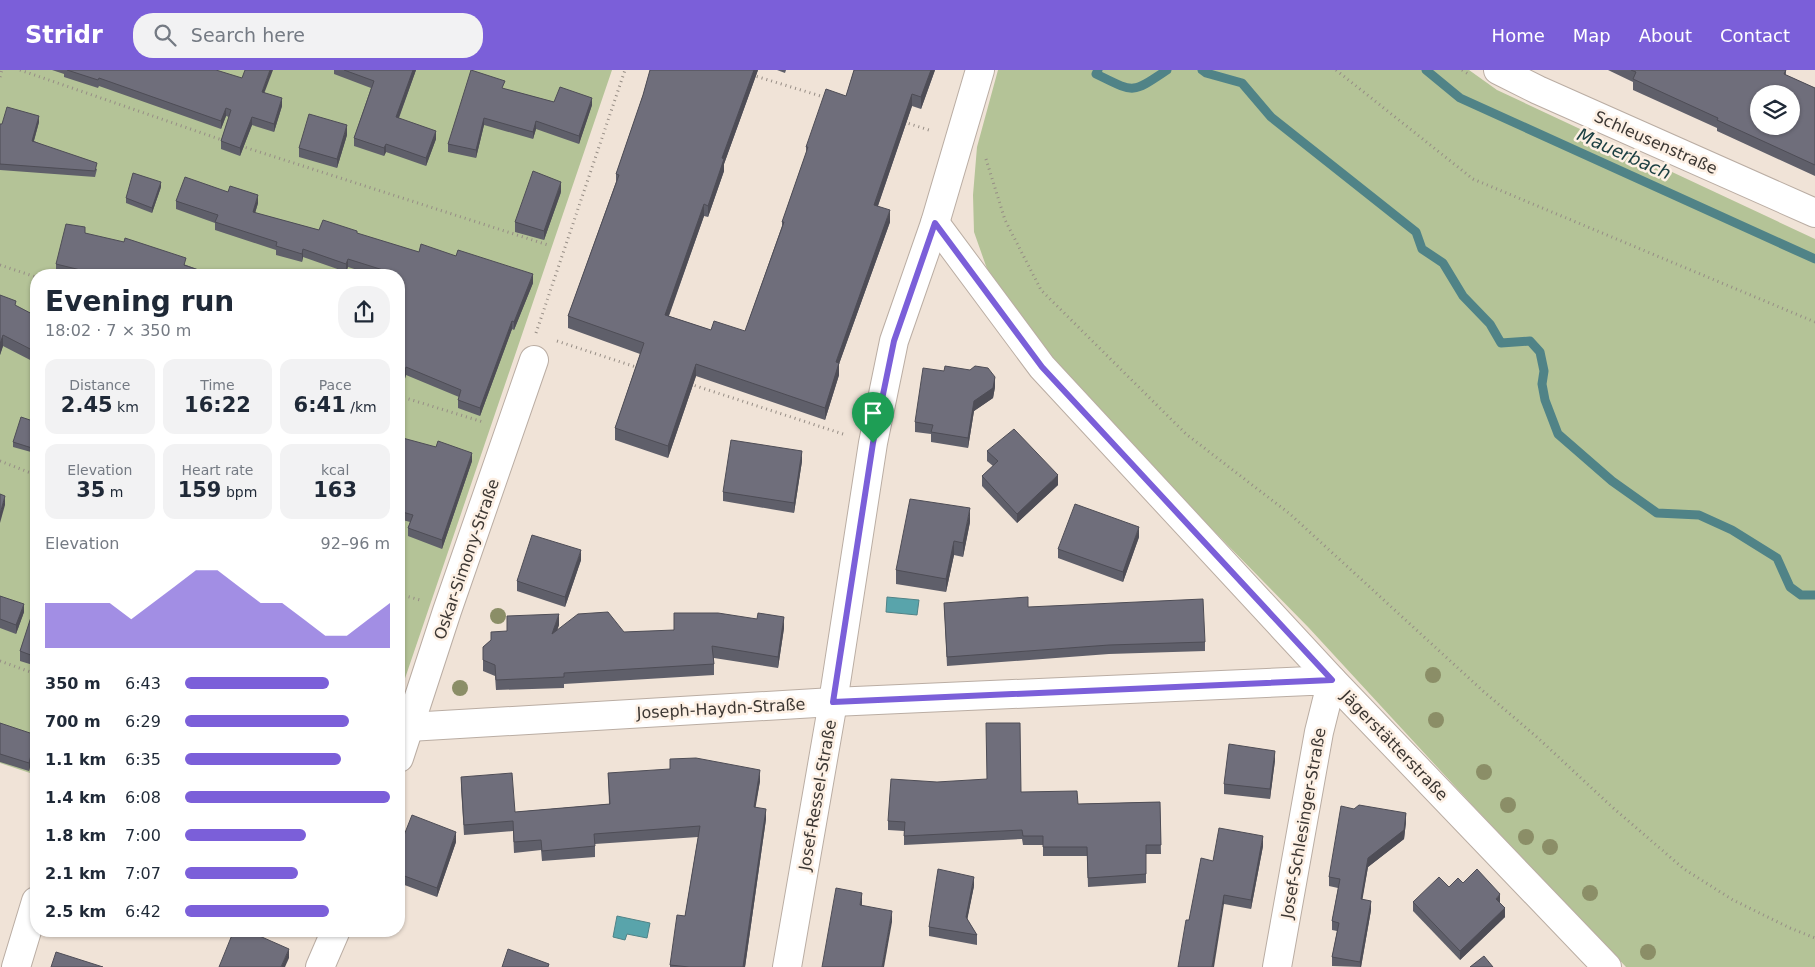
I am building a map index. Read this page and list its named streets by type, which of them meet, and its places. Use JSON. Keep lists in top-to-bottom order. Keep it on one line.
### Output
{"streets":{"street":["Schleusenstraße","Oskar-Simony-Straße","Joseph-Haydn-Straße","Jägerstätterstraße","Josef-Ressel-Straße","Josef-Schlesinger-Straße"]},"crossings":[["Oskar-Simony-Straße","Joseph-Haydn-Straße"],["Joseph-Haydn-Straße","Jägerstätterstraße"],["Joseph-Haydn-Straße","Josef-Ressel-Straße"],["Joseph-Haydn-Straße","Josef-Schlesinger-Straße"],["Jägerstätterstraße","Josef-Ressel-Straße"],["Jägerstätterstraße","Josef-Schlesinger-Straße"]],"water":["Mauerbach"],"page":{"header":"Stridr","search":"Search here","nav":["Home","Map","About","Contact"],"heading":["Evening run","18:02 · 7 × 350 m"],"stats":[["Distance","2.45 km"],["Time","16:22"],["Pace","6:41 /km"],["Elevation","35 m"],["Heart rate","159 bpm"],["kcal","163"]],"chart":["Elevation","92–96 m"],"list":[{"name":"350 m","note":"6:43"},{"name":"700 m","note":"6:29"},{"name":"1.1 km","note":"6:35"},{"name":"1.4 km","note":"6:08"},{"name":"1.8 km","note":"7:00"},{"name":"2.1 km","note":"7:07"},{"name":"2.5 km","note":"6:42"}]}}
